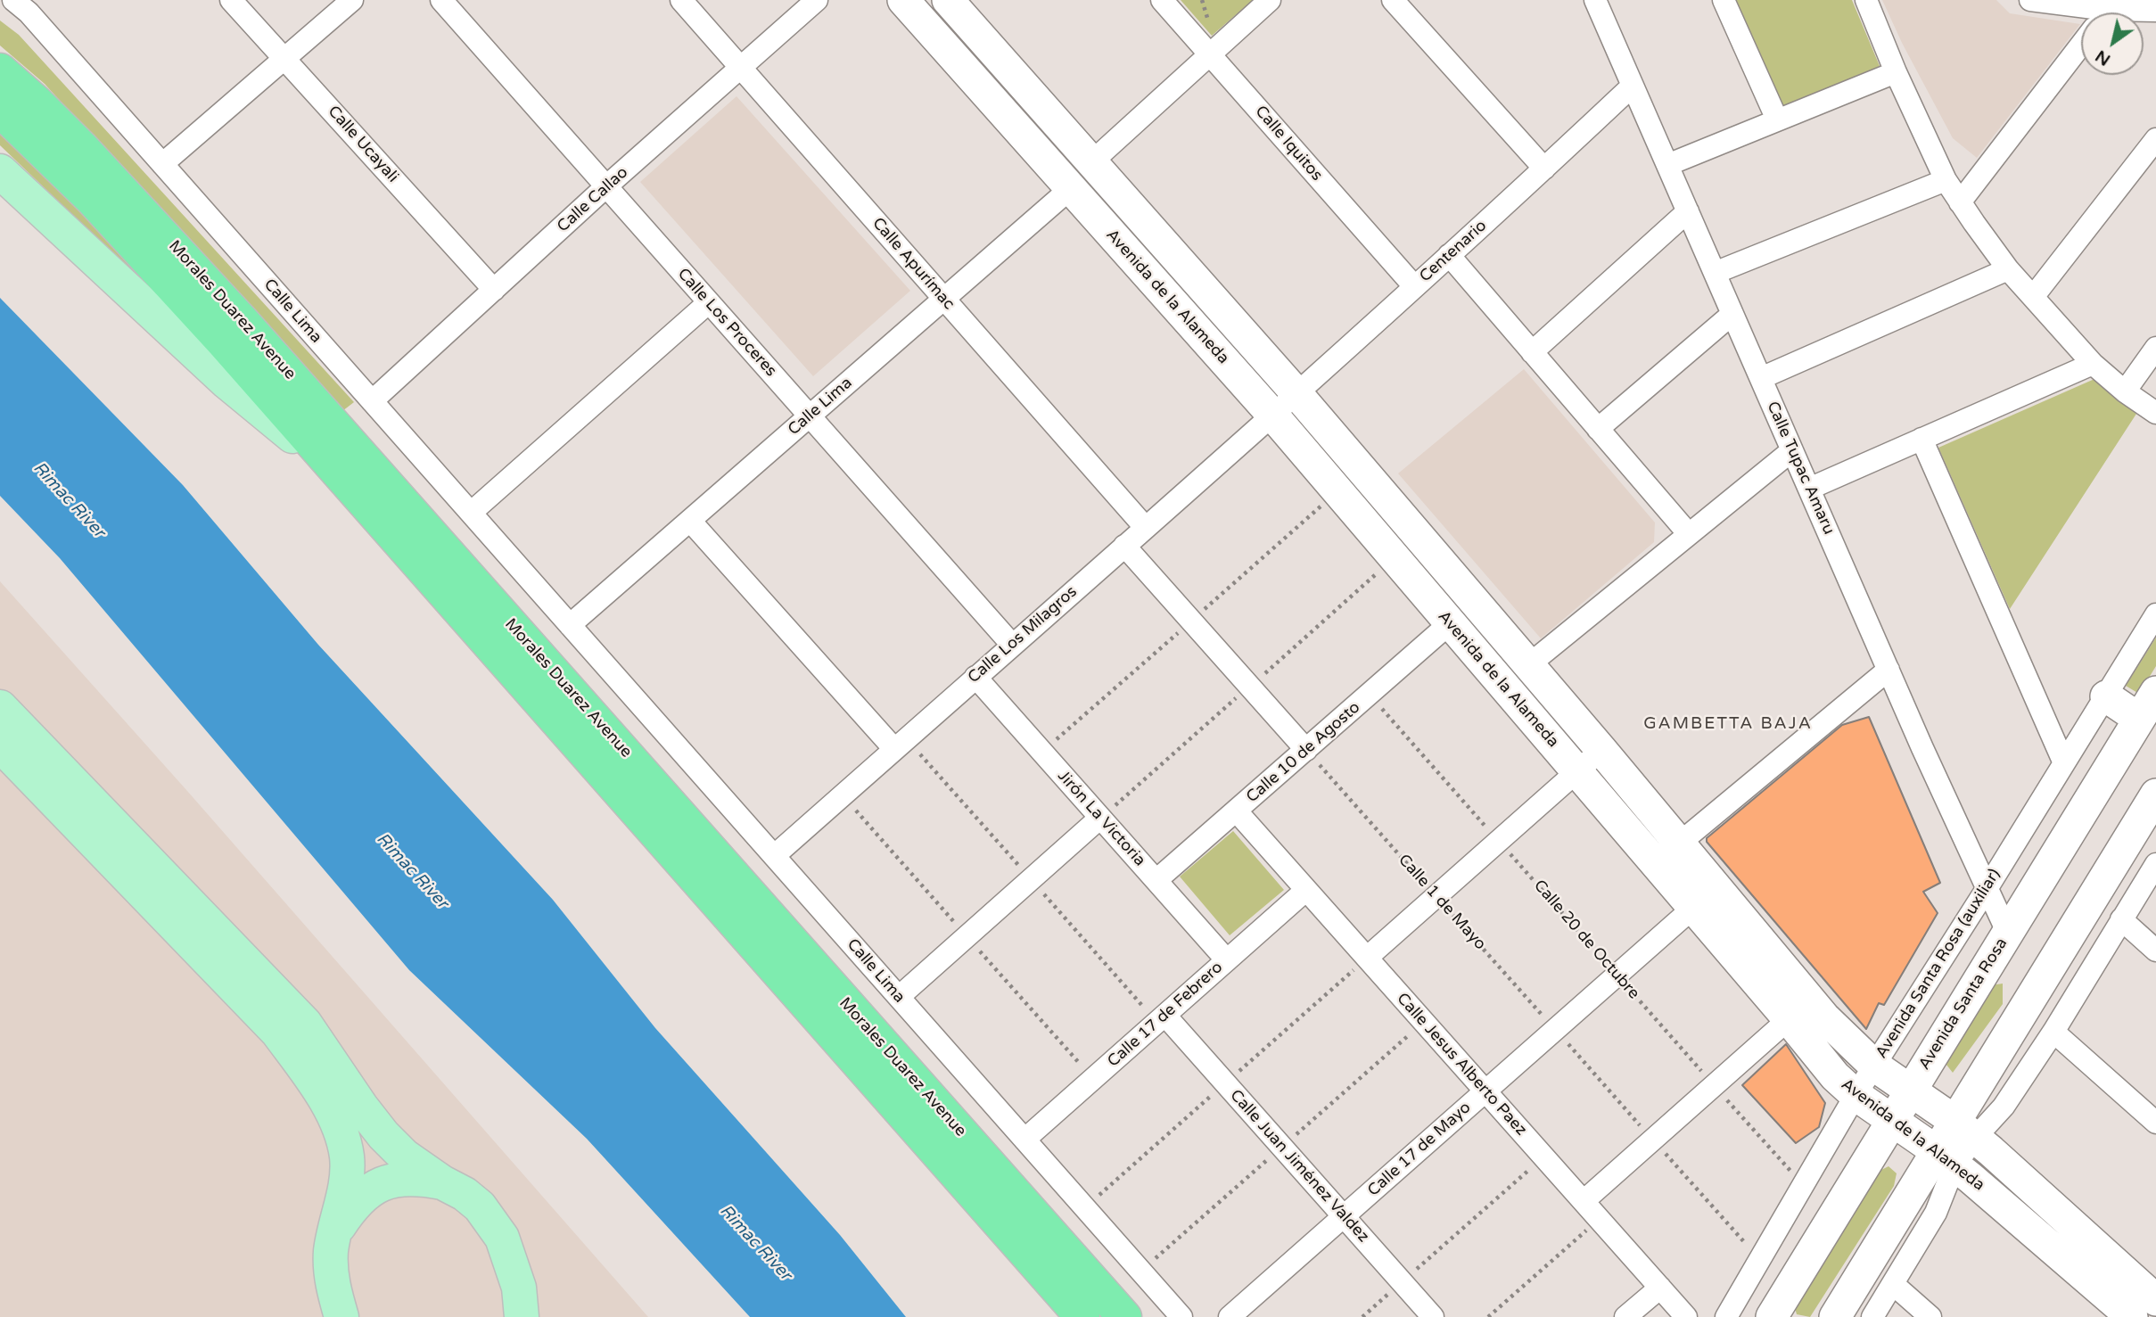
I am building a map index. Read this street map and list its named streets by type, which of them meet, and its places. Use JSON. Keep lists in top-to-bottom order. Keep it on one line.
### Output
{"streets":{"highway":["Morales Duarez Avenue"],"street":["Calle Iquitos","Calle Ucayali","Calle Callao","Centenario","Calle Apurímac","Avenida de la Alameda","Calle Lima","Calle Los Proceres","Calle Tupac Amaru","Calle Los Milagros","Calle 10 de Agosto","Jirón La Victoria","Avenida Santa Rosa (auxiliar)","Avenida Santa Rosa","Calle 17 de Febrero","Calle Jesus Alberto Paez","Calle 17 de Mayo","Calle Juan Jiménez Valdez"],"path":["Calle 1 de Mayo","Calle 20 de Octubre"]},"crossings":[["Calle Iquitos","Centenario"],["Calle Ucayali","Calle Callao"],["Calle Callao","Calle Apurímac"],["Calle Callao","Calle Lima"],["Calle Callao","Calle Los Proceres"],["Centenario","Avenida de la Alameda"],["Centenario","Calle Tupac Amaru"],["Centenario","Calle Los Milagros"],["Calle Apurímac","Calle Lima"],["Calle Apurímac","Calle Los Milagros"],["Avenida de la Alameda","Calle Lima"],["Avenida de la Alameda","Calle Los Milagros"],["Avenida de la Alameda","Calle 10 de Agosto"],["Avenida de la Alameda","Avenida Santa Rosa (auxiliar)"],["Avenida de la Alameda","Avenida Santa Rosa"],["Avenida de la Alameda","Calle 17 de Mayo"],["Calle Lima","Calle Los Proceres"],["Calle Lima","Calle Los Milagros"],["Calle Lima","Calle 17 de Febrero"],["Calle Los Proceres","Calle Los Milagros"],["Calle Tupac Amaru","Avenida Santa Rosa (auxiliar)"],["Calle Tupac Amaru","Avenida Santa Rosa"],["Calle Los Milagros","Jirón La Victoria"],["Calle 10 de Agosto","Jirón La Victoria"],["Calle 10 de Agosto","Calle 1 de Mayo"],["Calle 10 de Agosto","Calle 20 de Octubre"],["Calle 10 de Agosto","Calle Jesus Alberto Paez"],["Jirón La Victoria","Calle 17 de Febrero"],["Calle 1 de Mayo","Avenida Santa Rosa (auxiliar)"],["Calle 1 de Mayo","Calle 17 de Mayo"],["Calle 20 de Octubre","Avenida Santa Rosa (auxiliar)"],["Calle 20 de Octubre","Calle 17 de Mayo"],["Calle 17 de Febrero","Calle Jesus Alberto Paez"],["Calle 17 de Febrero","Calle Juan Jiménez Valdez"],["Calle Jesus Alberto Paez","Calle 17 de Mayo"],["Calle 17 de Mayo","Calle Juan Jiménez Valdez"]],"districts":["GAMBETTA BAJA"],"water":["Rimac River"],"north":"bottom left"}
